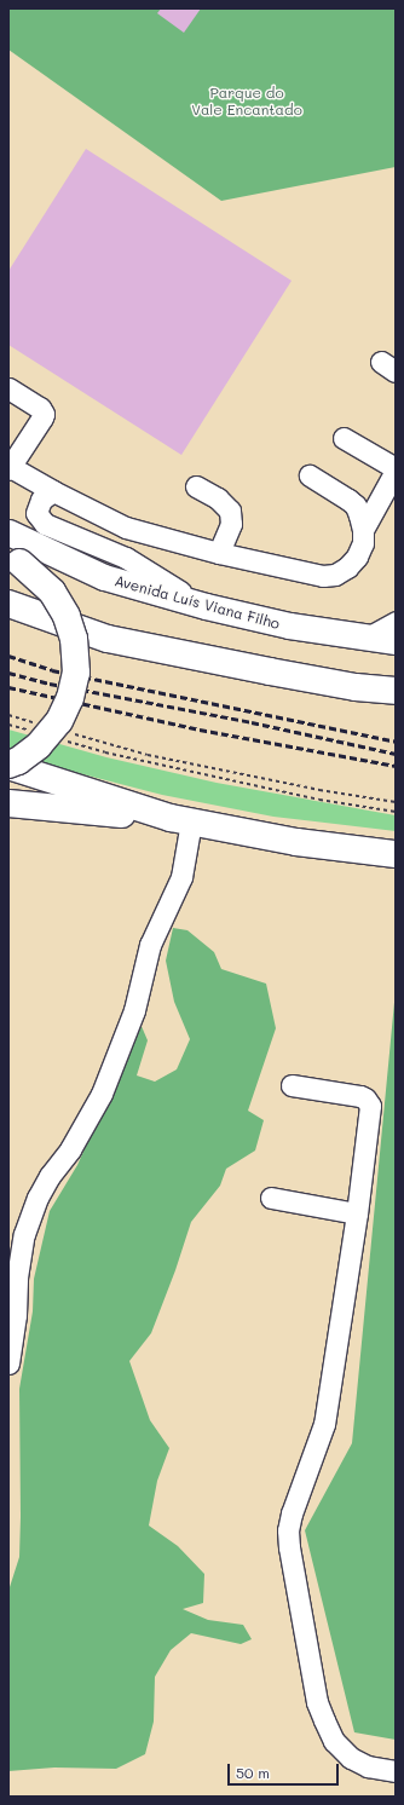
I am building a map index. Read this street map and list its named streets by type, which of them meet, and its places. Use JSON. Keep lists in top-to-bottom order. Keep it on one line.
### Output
{"streets":{"main road":["Avenida Luís Viana Filho"]},"parks":["Parque do Vale Encantado"],"scale_bar":"50 m"}
